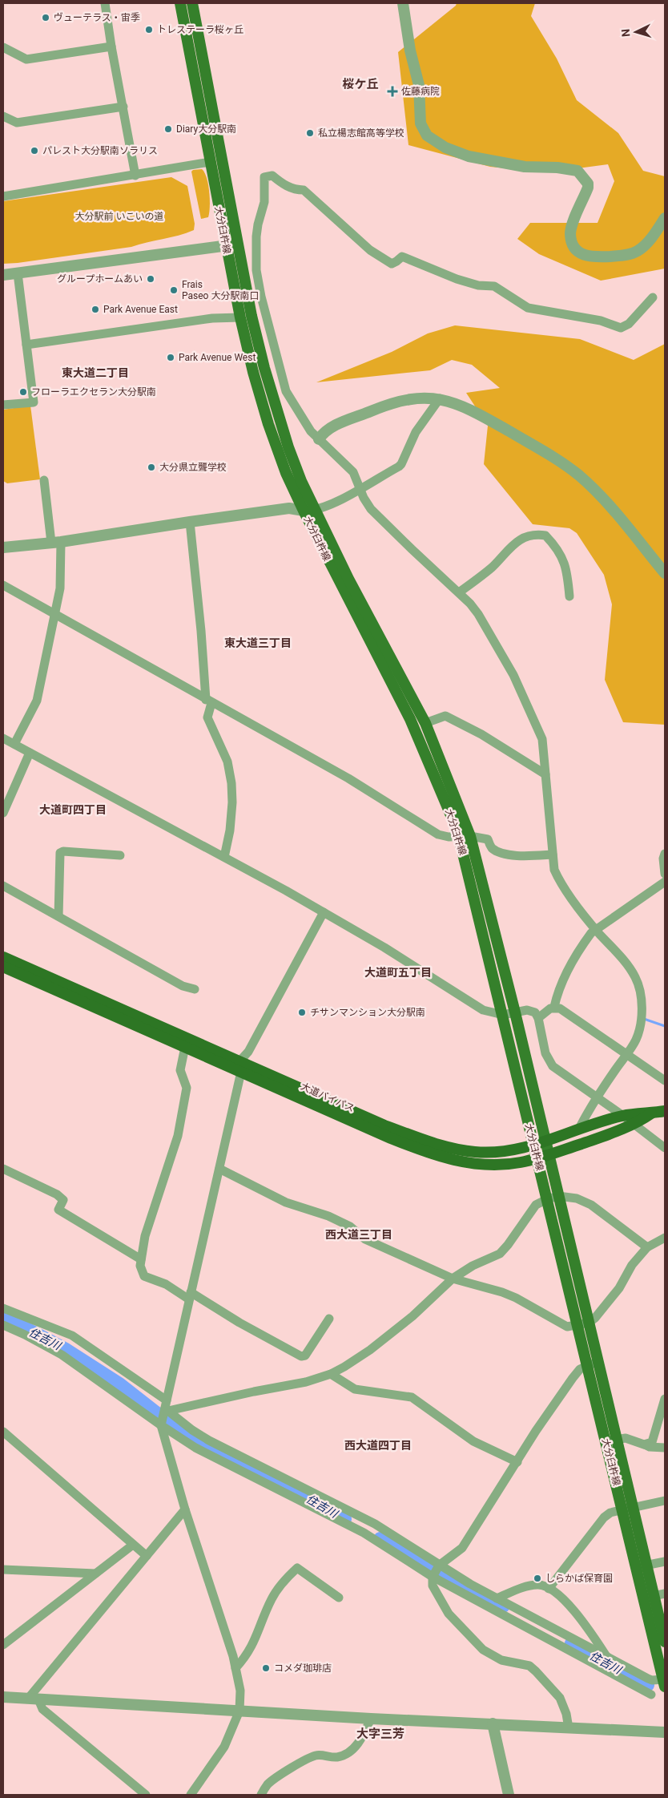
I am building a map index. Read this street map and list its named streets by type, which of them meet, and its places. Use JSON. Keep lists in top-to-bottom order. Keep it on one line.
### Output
{"streets":{"highway":["大道バイパス"],"main road":["大分臼杵線"]},"crossings":[["大分臼杵線","大道バイパス"]],"districts":["桜ケ丘","東大道二丁目","東大道三丁目","大道町四丁目","大道町五丁目","西大道三丁目","西大道四丁目","大字三芳"],"water":["住吉川"],"parks":["大分駅前 いこいの道"],"places":{"other":["ヴューテラス・宙季","トレステーラ桜ヶ丘","Diary大分駅南","私立楊志館高等学校","パレスト大分駅南ソラリス","グループホームあい","Frais Paseo 大分駅南口","Park Avenue East","Park Avenue West","フローラエクセラン大分駅南","大分県立聾学校","チサンマンション大分駅南","しらかば保育園","コメダ珈琲店"],"health":["佐藤病院"]},"north":"left"}
